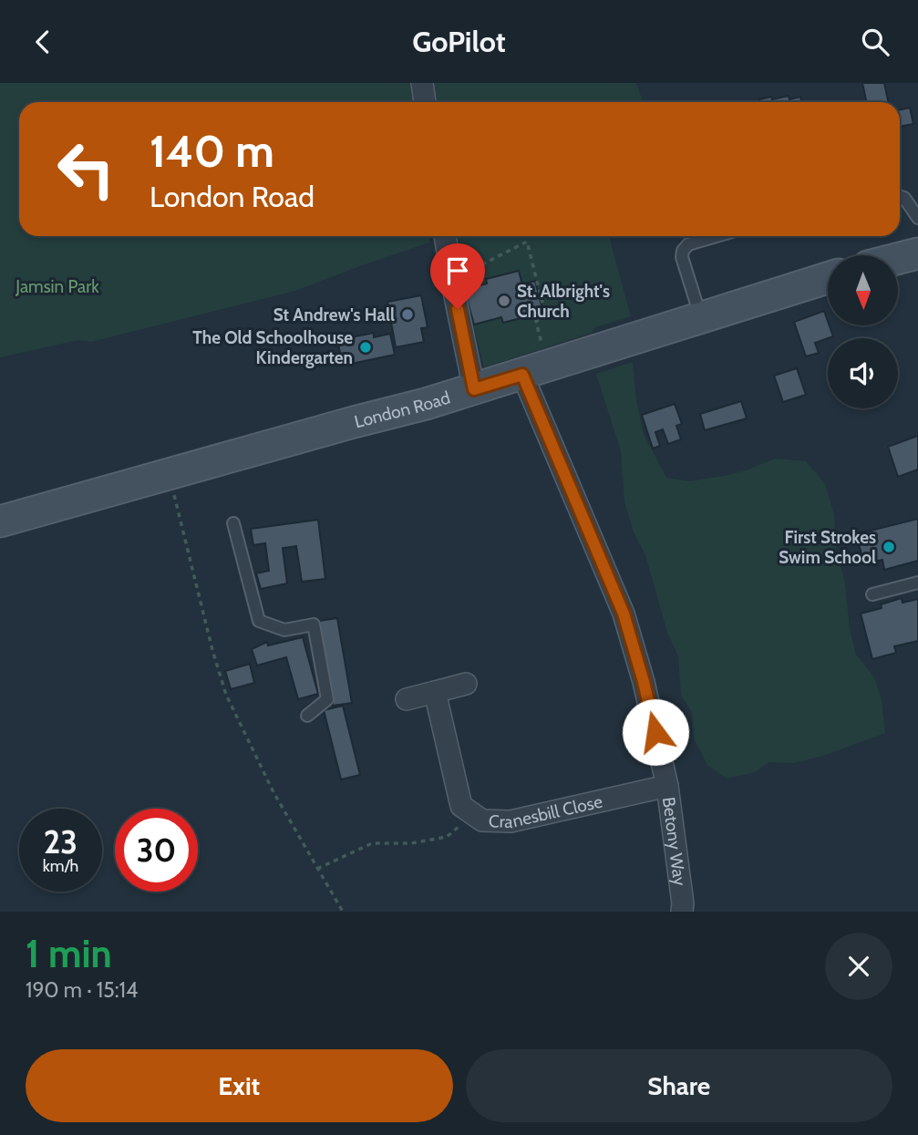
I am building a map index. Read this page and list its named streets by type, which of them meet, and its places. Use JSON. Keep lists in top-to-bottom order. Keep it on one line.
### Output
{"streets":{"main road":["London Road"],"street":["Cranesbill Close","Betony Way"]},"crossings":[["London Road","Betony Way"],["Cranesbill Close","Betony Way"]],"parks":["Jamsin Park"],"places":["St. Albright's Church","St Andrew's Hall","The Old Schoolhouse Kindergarten","First Strokes Swim School"],"north":"bottom","page":{"header":"GoPilot","turn":["140 m","London Road"],"speed":"23 km/h","limit":"30","heading":["1 min","190 m · 15:14"],"buttons":["Exit","Share"]}}
